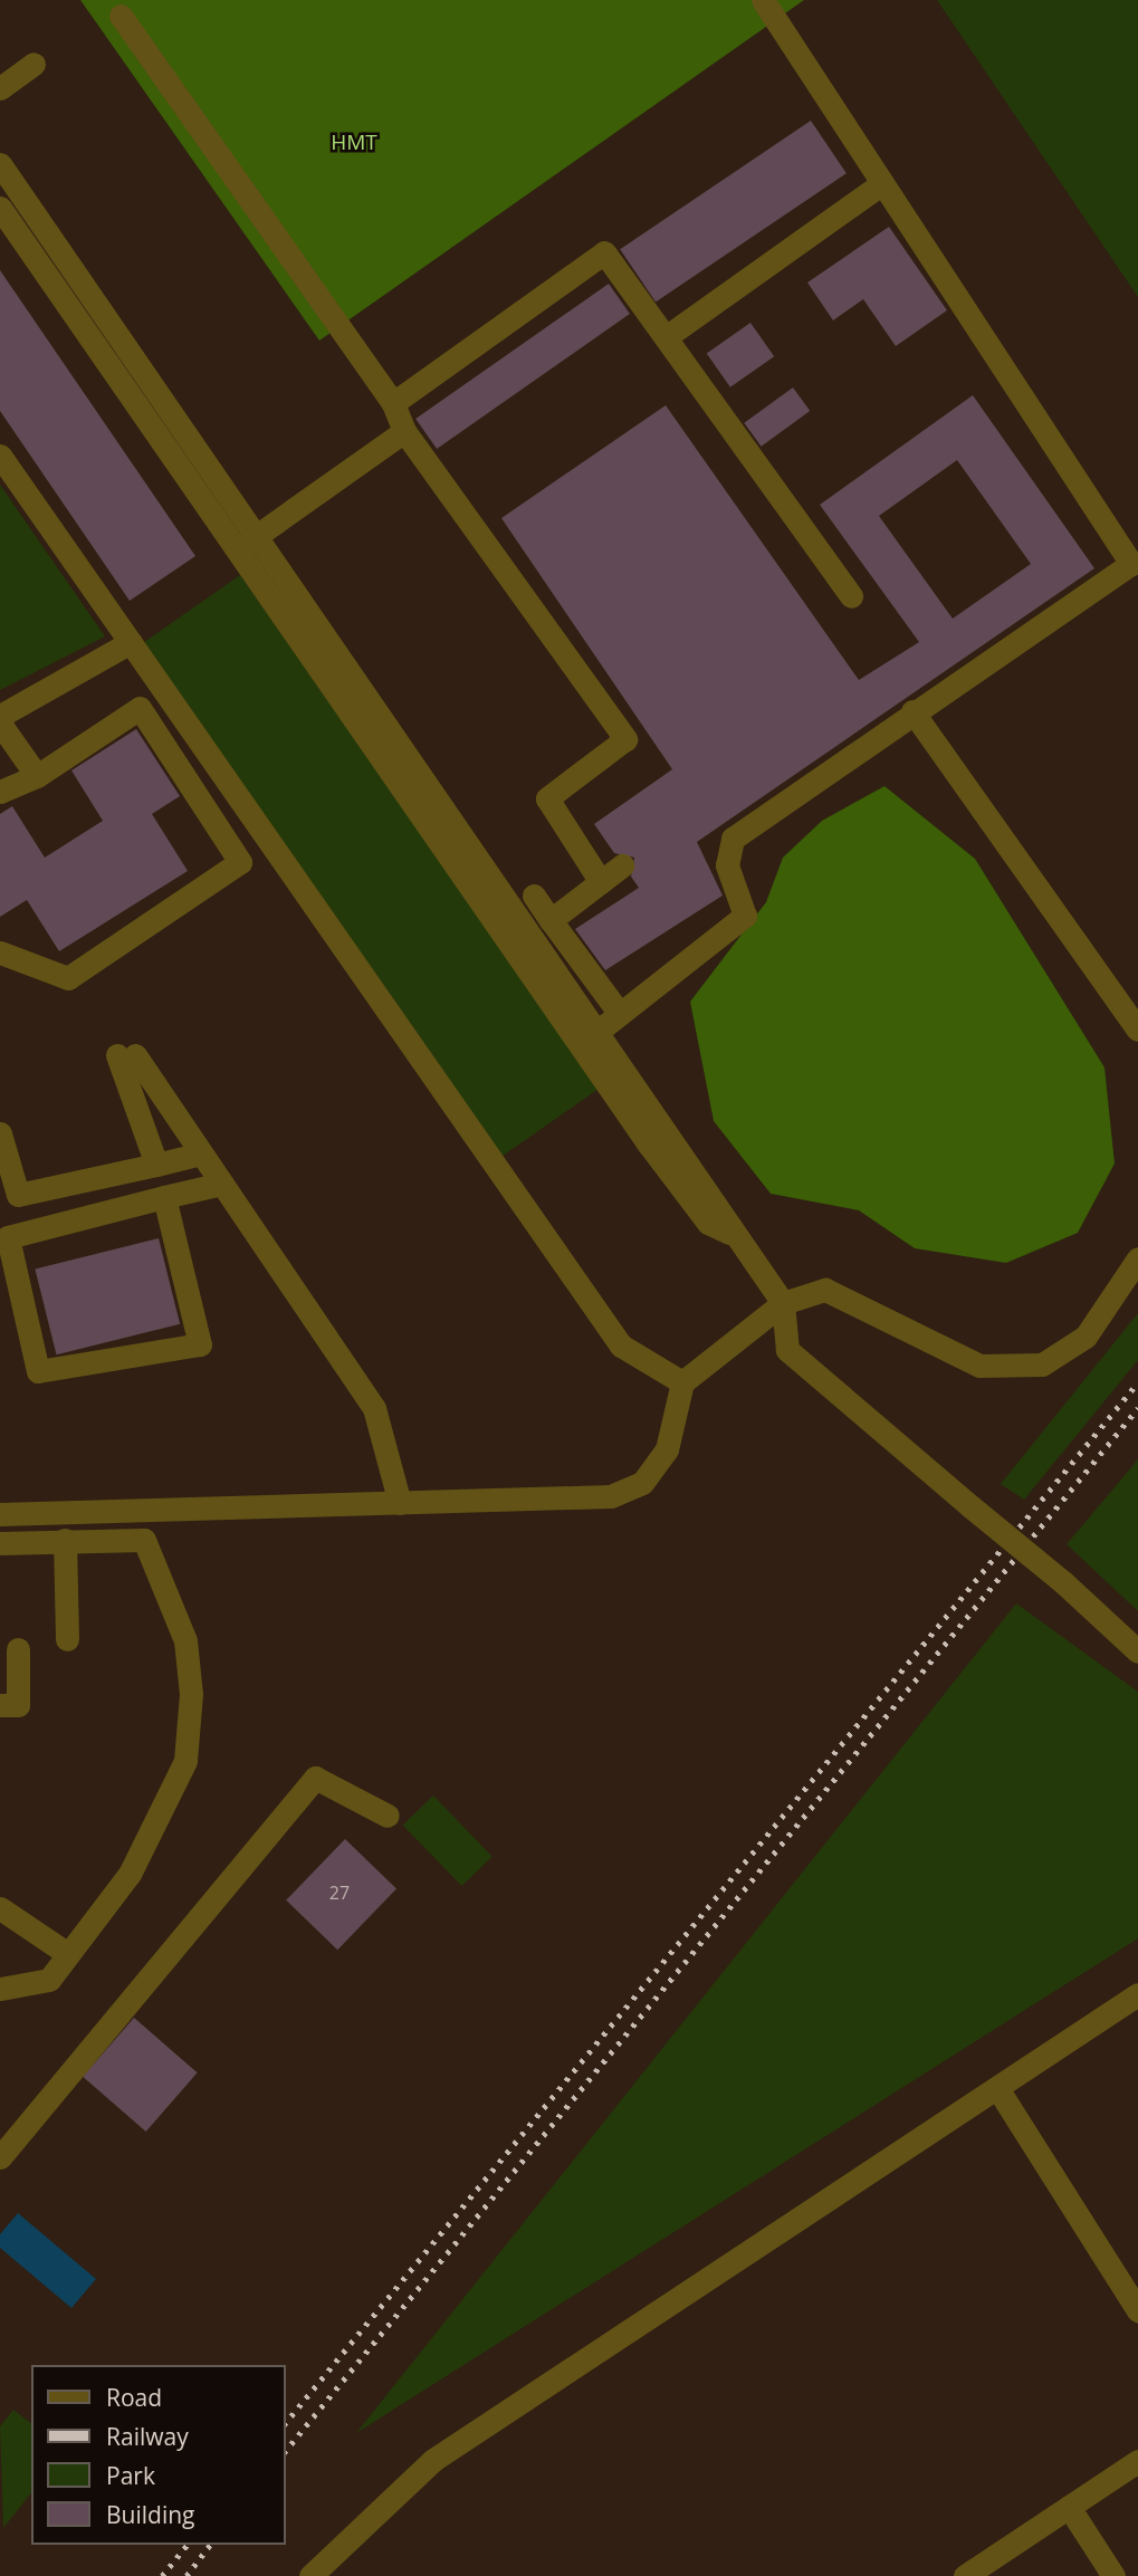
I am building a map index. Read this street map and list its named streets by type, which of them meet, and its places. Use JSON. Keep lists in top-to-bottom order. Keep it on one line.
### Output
{"parks":["HMT"],"house_numbers":["27"],"legend":["Road","Railway","Park","Building"]}
